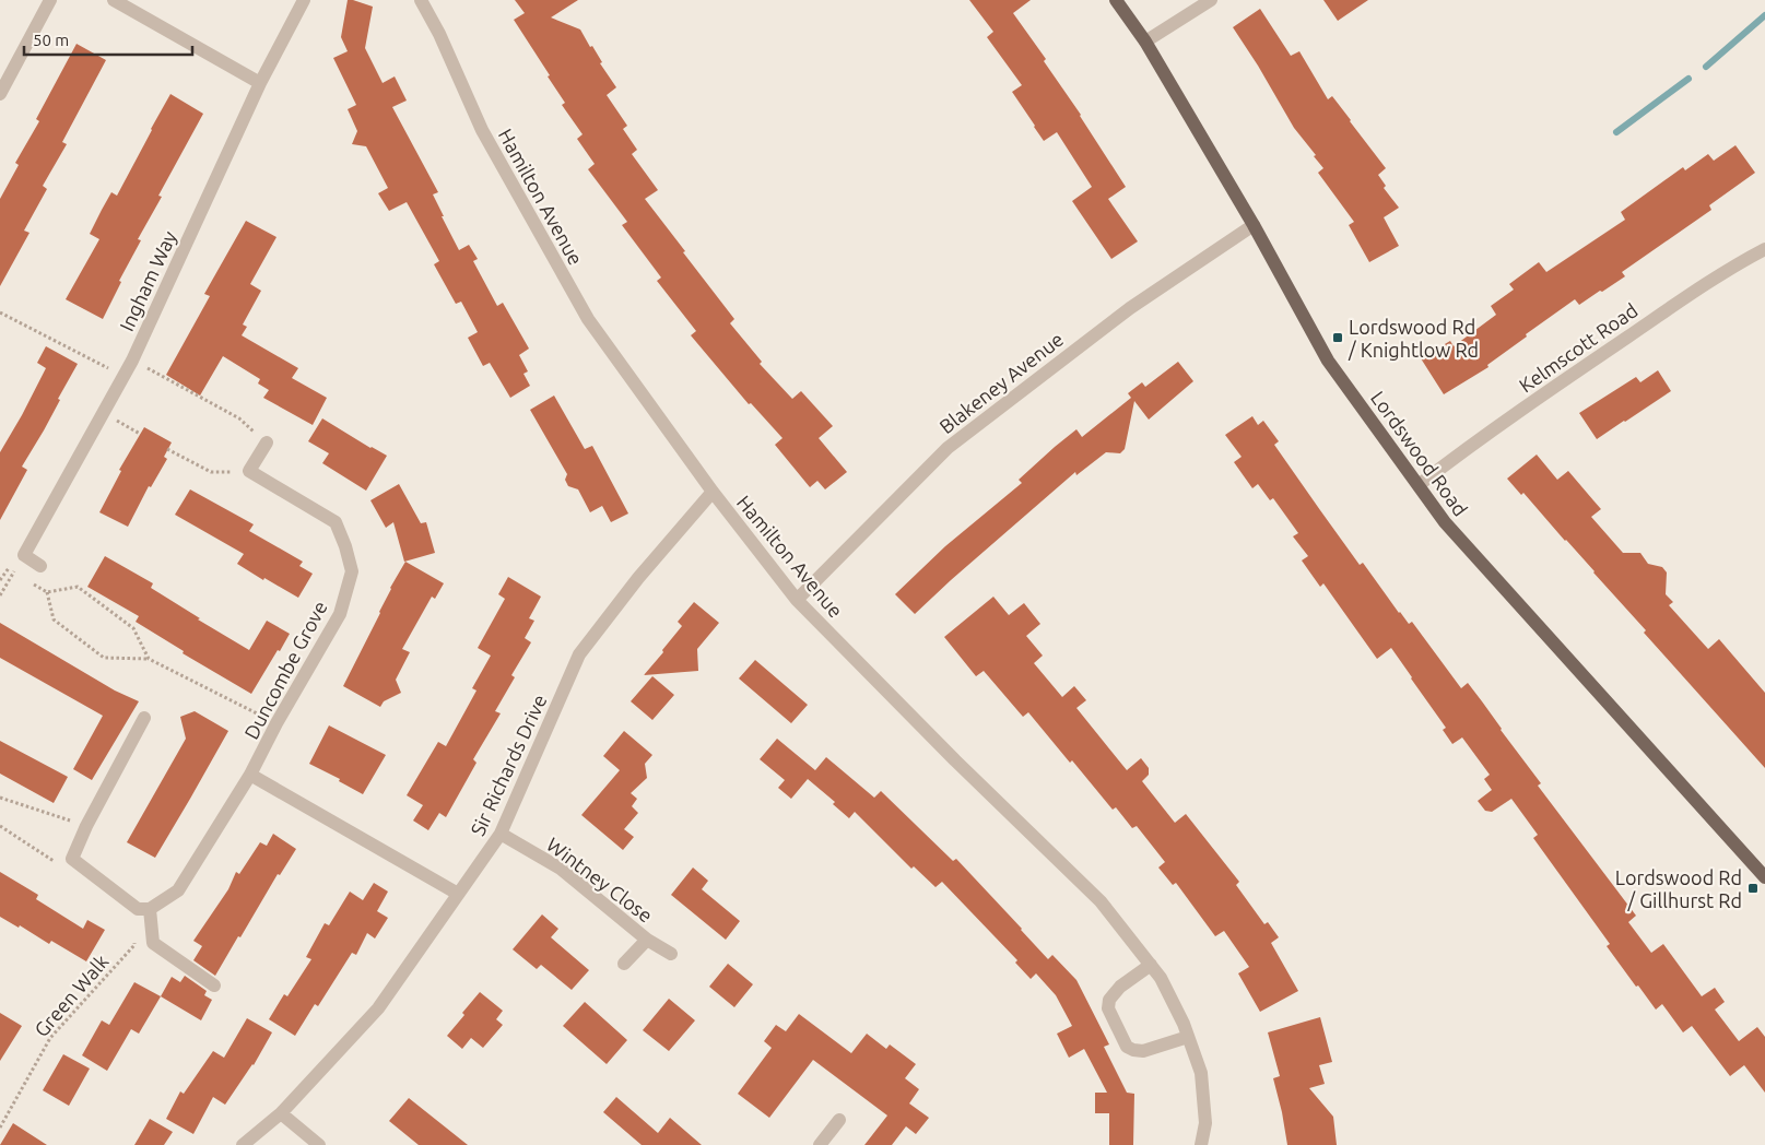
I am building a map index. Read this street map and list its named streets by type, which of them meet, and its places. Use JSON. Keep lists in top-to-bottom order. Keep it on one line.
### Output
{"streets":{"main road":["Lordswood Road"],"street":["Hamilton Avenue","Ingham Way","Kelmscott Road","Blakeney Avenue","Duncombe Grove","Sir Richards Drive","Wintney Close"],"path":["Green Walk"]},"crossings":[["Hamilton Avenue","Blakeney Avenue"],["Hamilton Avenue","Sir Richards Drive"],["Kelmscott Road","Lordswood Road"],["Blakeney Avenue","Lordswood Road"],["Duncombe Grove","Green Walk"],["Sir Richards Drive","Wintney Close"]],"places":{"transit":["Lordswood Rd / Knightlow Rd","Lordswood Rd / Gillhurst Rd"]},"scale_bar":"50 m"}
